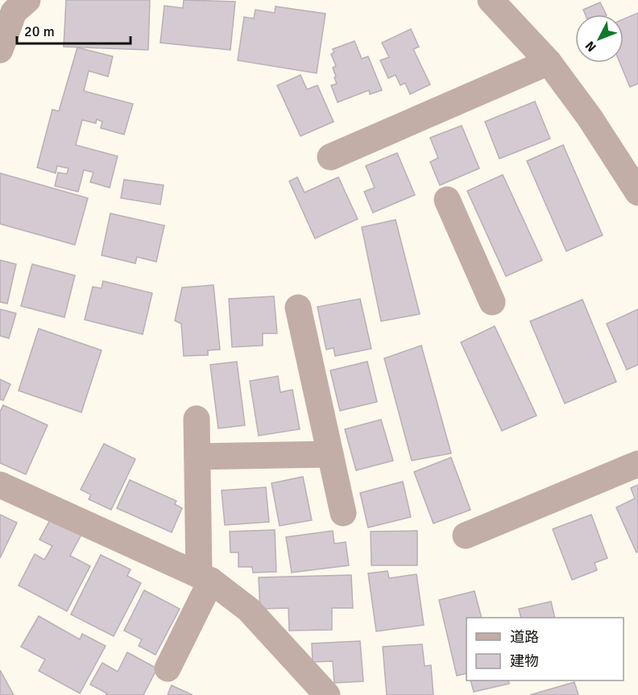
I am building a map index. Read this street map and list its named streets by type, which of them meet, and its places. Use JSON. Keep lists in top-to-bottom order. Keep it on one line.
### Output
{"legend":["道路","建物"],"scale_bar":"20 m","north":"bottom left"}
